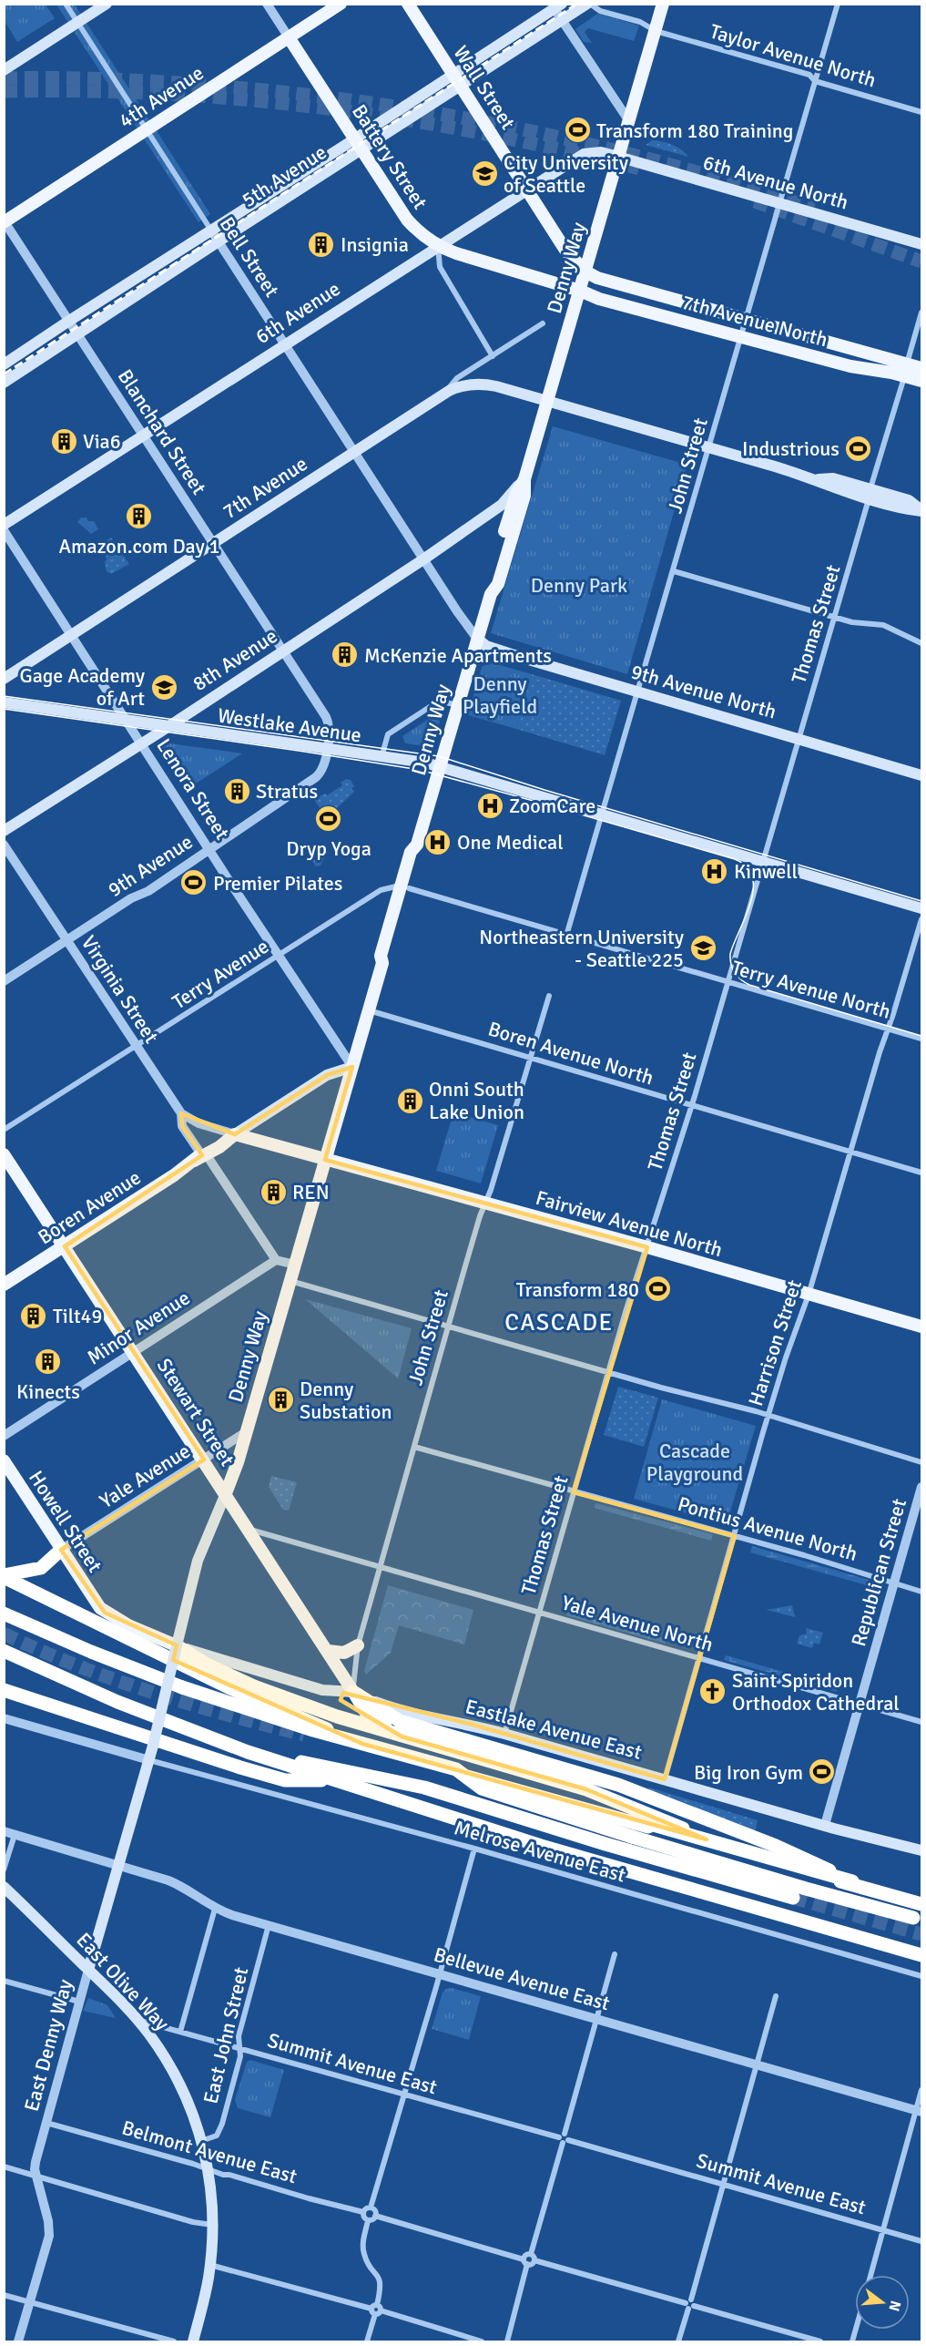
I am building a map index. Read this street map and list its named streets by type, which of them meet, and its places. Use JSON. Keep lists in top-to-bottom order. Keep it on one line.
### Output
{"streets":{"main road":["Wall Street","4th Avenue","Battery Street","5th Avenue","6th Avenue North","Denny Way","6th Avenue","7th Avenue North","7th Avenue","8th Avenue","9th Avenue North","Westlake Avenue","Boren Avenue","Fairview Avenue North","Stewart Street","Howell Street","Eastlake Avenue East","East Olive Way","East Denny Way"],"street":["Taylor Avenue North","Bell Street","Blanchard Street","John Street","Thomas Street","Lenora Street","9th Avenue","Terry Avenue","Virginia Street","Terry Avenue North","Boren Avenue North","Minor Avenue","Harrison Street","Yale Avenue","Pontius Avenue North","Republican Street","Yale Avenue North","Melrose Avenue East","Bellevue Avenue East","East John Street","Summit Avenue East","Belmont Avenue East"]},"crossings":[["Taylor Avenue North","5th Avenue"],["Taylor Avenue North","Denny Way"],["Taylor Avenue North","John Street"],["Wall Street","5th Avenue"],["Wall Street","Denny Way"],["Wall Street","6th Avenue"],["Wall Street","7th Avenue North"],["4th Avenue","Battery Street"],["4th Avenue","Bell Street"],["4th Avenue","Blanchard Street"],["Battery Street","5th Avenue"],["Battery Street","Denny Way"],["Battery Street","6th Avenue"],["Battery Street","7th Avenue North"],["5th Avenue","Bell Street"],["5th Avenue","Blanchard Street"],["6th Avenue North","Denny Way"],["6th Avenue North","6th Avenue"],["6th Avenue North","John Street"],["Bell Street","Denny Way"],["Bell Street","6th Avenue"],["Bell Street","7th Avenue"],["Bell Street","8th Avenue"],["Bell Street","9th Avenue North"],["Denny Way","6th Avenue"],["Denny Way","7th Avenue North"],["Denny Way","8th Avenue"],["Denny Way","9th Avenue North"],["Denny Way","Westlake Avenue"],["Denny Way","Lenora Street"],["Denny Way","Terry Avenue"],["Denny Way","Terry Avenue North"],["Denny Way","Boren Avenue North"],["Denny Way","Boren Avenue"],["Denny Way","Fairview Avenue North"],["Denny Way","Stewart Street"],["Denny Way","Yale Avenue"],["Denny Way","Melrose Avenue East"],["Denny Way","East Denny Way"],["6th Avenue","Blanchard Street"],["7th Avenue North","John Street"],["7th Avenue North","Thomas Street"],["Blanchard Street","7th Avenue"],["Blanchard Street","8th Avenue"],["Blanchard Street","Westlake Avenue"],["Blanchard Street","9th Avenue"],["John Street","9th Avenue North"],["John Street","Westlake Avenue"],["John Street","Terry Avenue North"],["John Street","Boren Avenue North"],["John Street","Fairview Avenue North"],["John Street","Stewart Street"],["John Street","Pontius Avenue North"],["John Street","Yale Avenue North"],["John Street","Eastlake Avenue East"],["7th Avenue","Lenora Street"],["Thomas Street","9th Avenue North"],["Thomas Street","Westlake Avenue"],["Thomas Street","Terry Avenue North"],["Thomas Street","Boren Avenue North"],["Thomas Street","Fairview Avenue North"],["Thomas Street","Pontius Avenue North"],["Thomas Street","Yale Avenue North"],["Thomas Street","Eastlake Avenue East"],["8th Avenue","Westlake Avenue"],["8th Avenue","Lenora Street"],["Westlake Avenue","Lenora Street"],["Westlake Avenue","9th Avenue"],["Lenora Street","9th Avenue"],["Lenora Street","Terry Avenue"],["Lenora Street","Boren Avenue"],["9th Avenue","Virginia Street"],["Terry Avenue","Virginia Street"],["Terry Avenue","Terry Avenue North"],["Virginia Street","Boren Avenue"],["Virginia Street","Minor Avenue"],["Terry Avenue North","Harrison Street"],["Boren Avenue North","Harrison Street"],["Boren Avenue","Fairview Avenue North"],["Boren Avenue","Stewart Street"],["Fairview Avenue North","Harrison Street"],["Minor Avenue","Stewart Street"],["Harrison Street","Pontius Avenue North"],["Harrison Street","Yale Avenue North"],["Harrison Street","Eastlake Avenue East"],["Stewart Street","Yale Avenue"],["Stewart Street","Yale Avenue North"],["Stewart Street","Eastlake Avenue East"],["Yale Avenue","Howell Street"],["Howell Street","Eastlake Avenue East"],["Pontius Avenue North","Republican Street"],["Republican Street","Yale Avenue North"],["Republican Street","Eastlake Avenue East"],["Melrose Avenue East","East Denny Way"],["Bellevue Avenue East","East John Street"],["Bellevue Avenue East","East Denny Way"],["East Olive Way","East John Street"],["East Olive Way","East Denny Way"],["East Olive Way","Summit Avenue East"],["East Olive Way","Belmont Avenue East"],["East John Street","Summit Avenue East"],["East Denny Way","Belmont Avenue East"]],"districts":["CASCADE"],"parks":["Denny Park","Denny Playfield","Cascade Playground"],"places":{"sports":["Transform 180 Training","Industrious","Dryp Yoga","Premier Pilates","Transform 180","Big Iron Gym"],"school or university":["City University of Seattle","Gage Academy of Art","Northeastern University - Seattle 225"],"building":["Insignia","Via6","Amazon.com Day 1","McKenzie Apartments","Stratus","Onni South Lake Union","REN","Tilt49","Kinects","Denny Substation"],"hospital":["ZoomCare","One Medical","Kinwell"],"church":["Saint Spiridon Orthodox Cathedral"]},"north":"right"}
